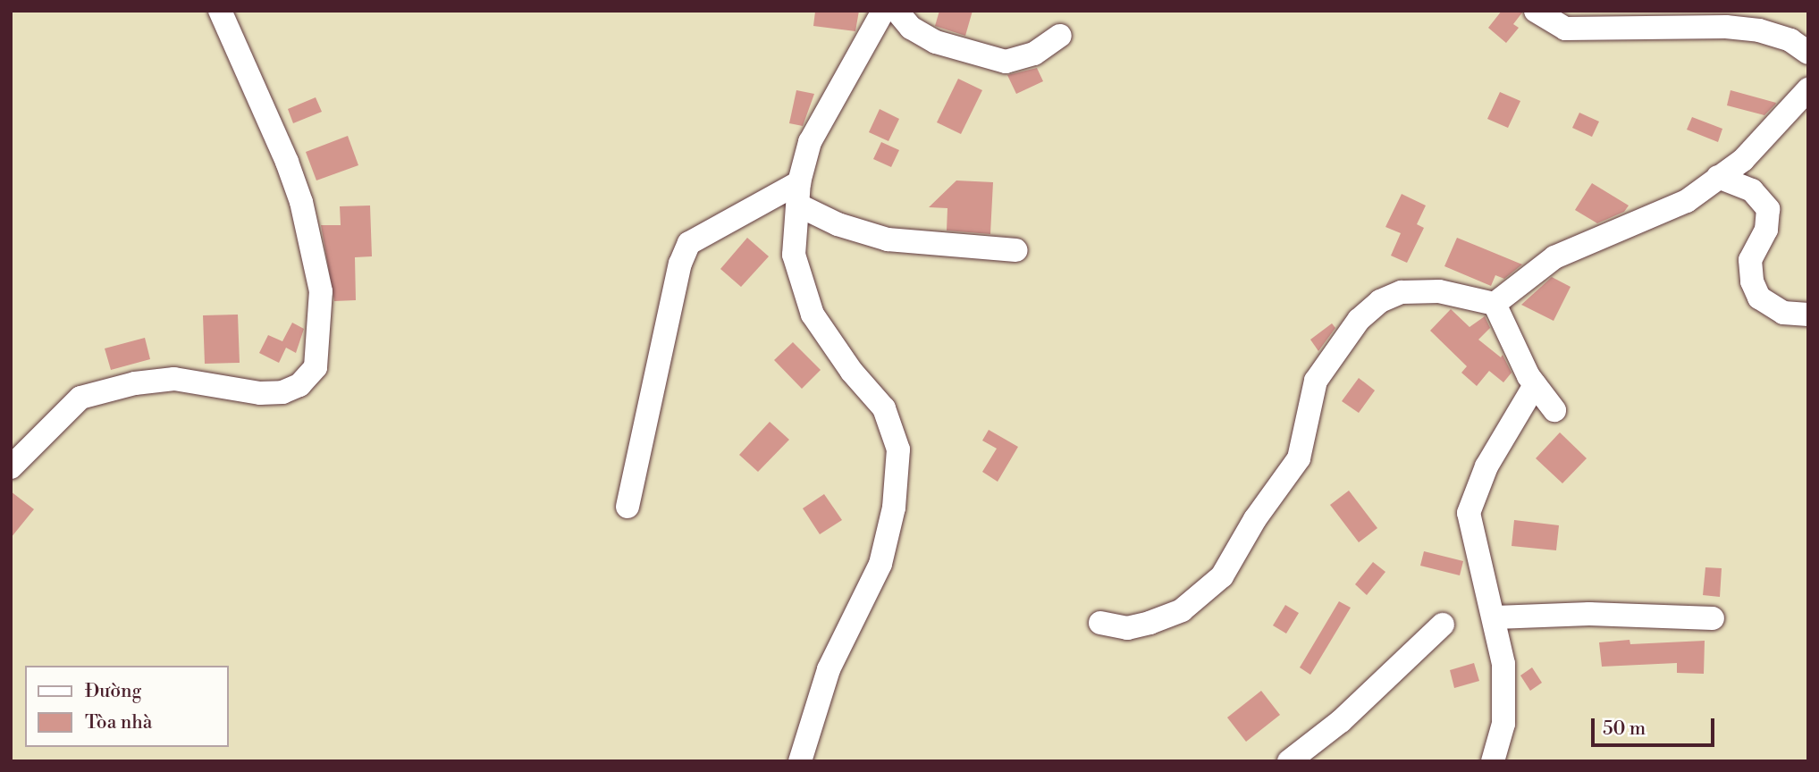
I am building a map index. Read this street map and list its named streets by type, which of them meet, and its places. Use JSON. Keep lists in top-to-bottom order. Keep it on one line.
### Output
{"legend":["Đường","Tòa nhà"],"scale_bar":"50 m"}
